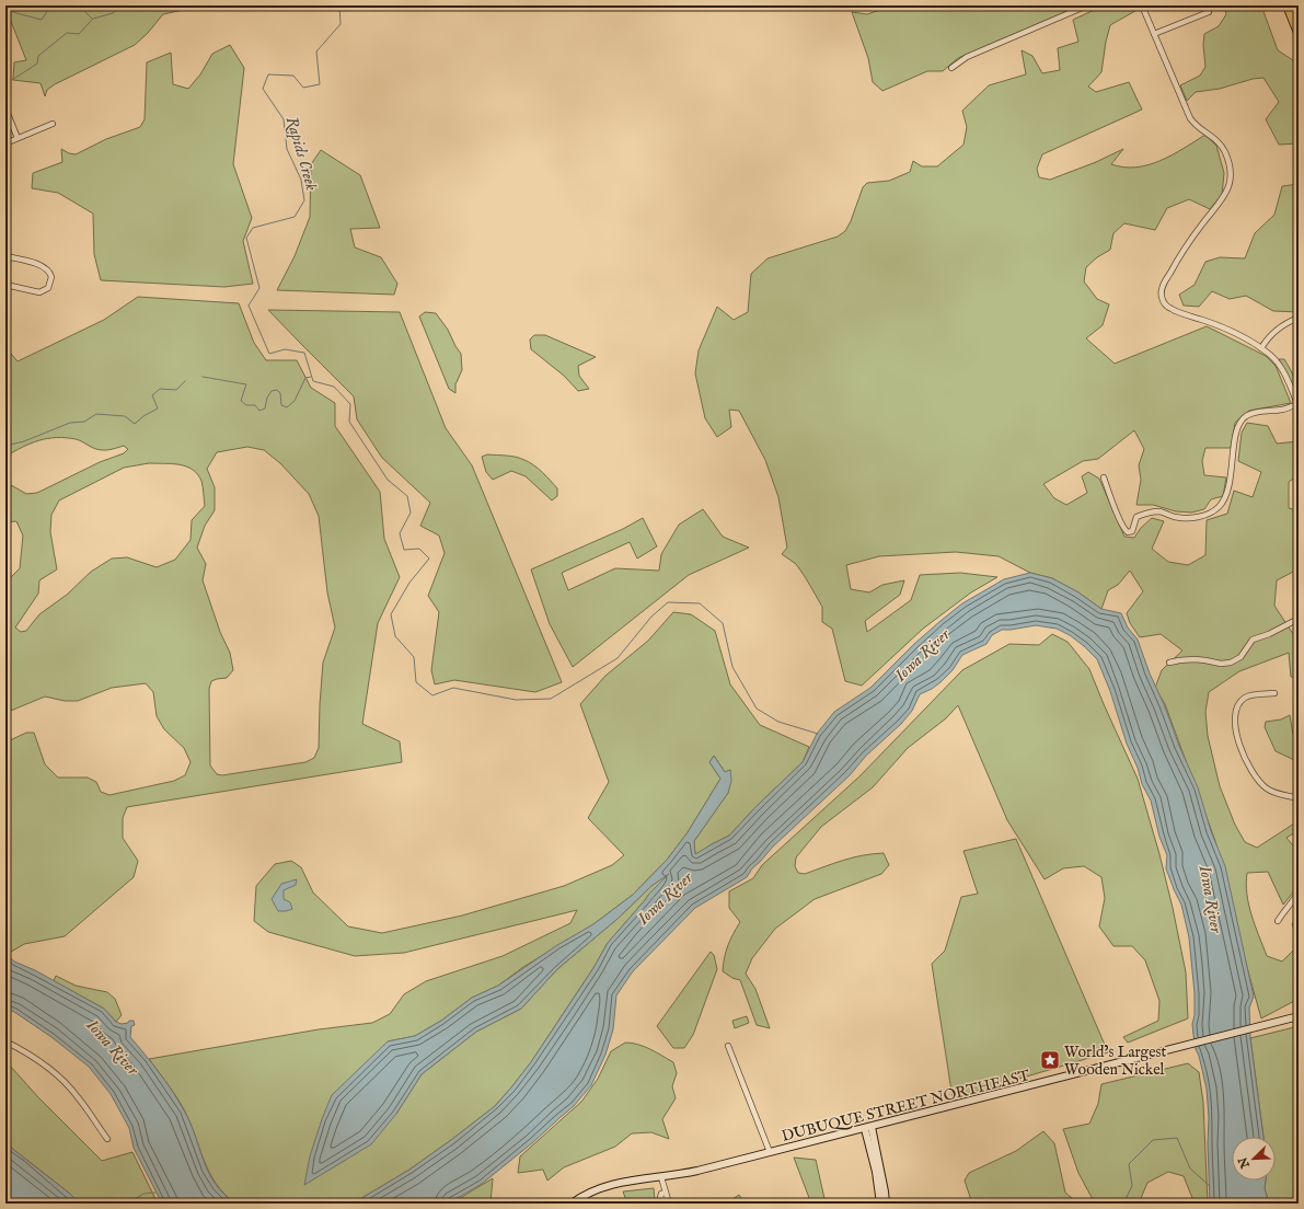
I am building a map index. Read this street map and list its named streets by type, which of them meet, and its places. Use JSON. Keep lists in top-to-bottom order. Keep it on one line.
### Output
{"streets":{"main road":["DUBUQUE STREET NORTHEAST"]},"water":["Rapids Creek","Iowa River"],"places":{"place":["World’s Largest Wooden Nickel"]},"north":"bottom left"}
